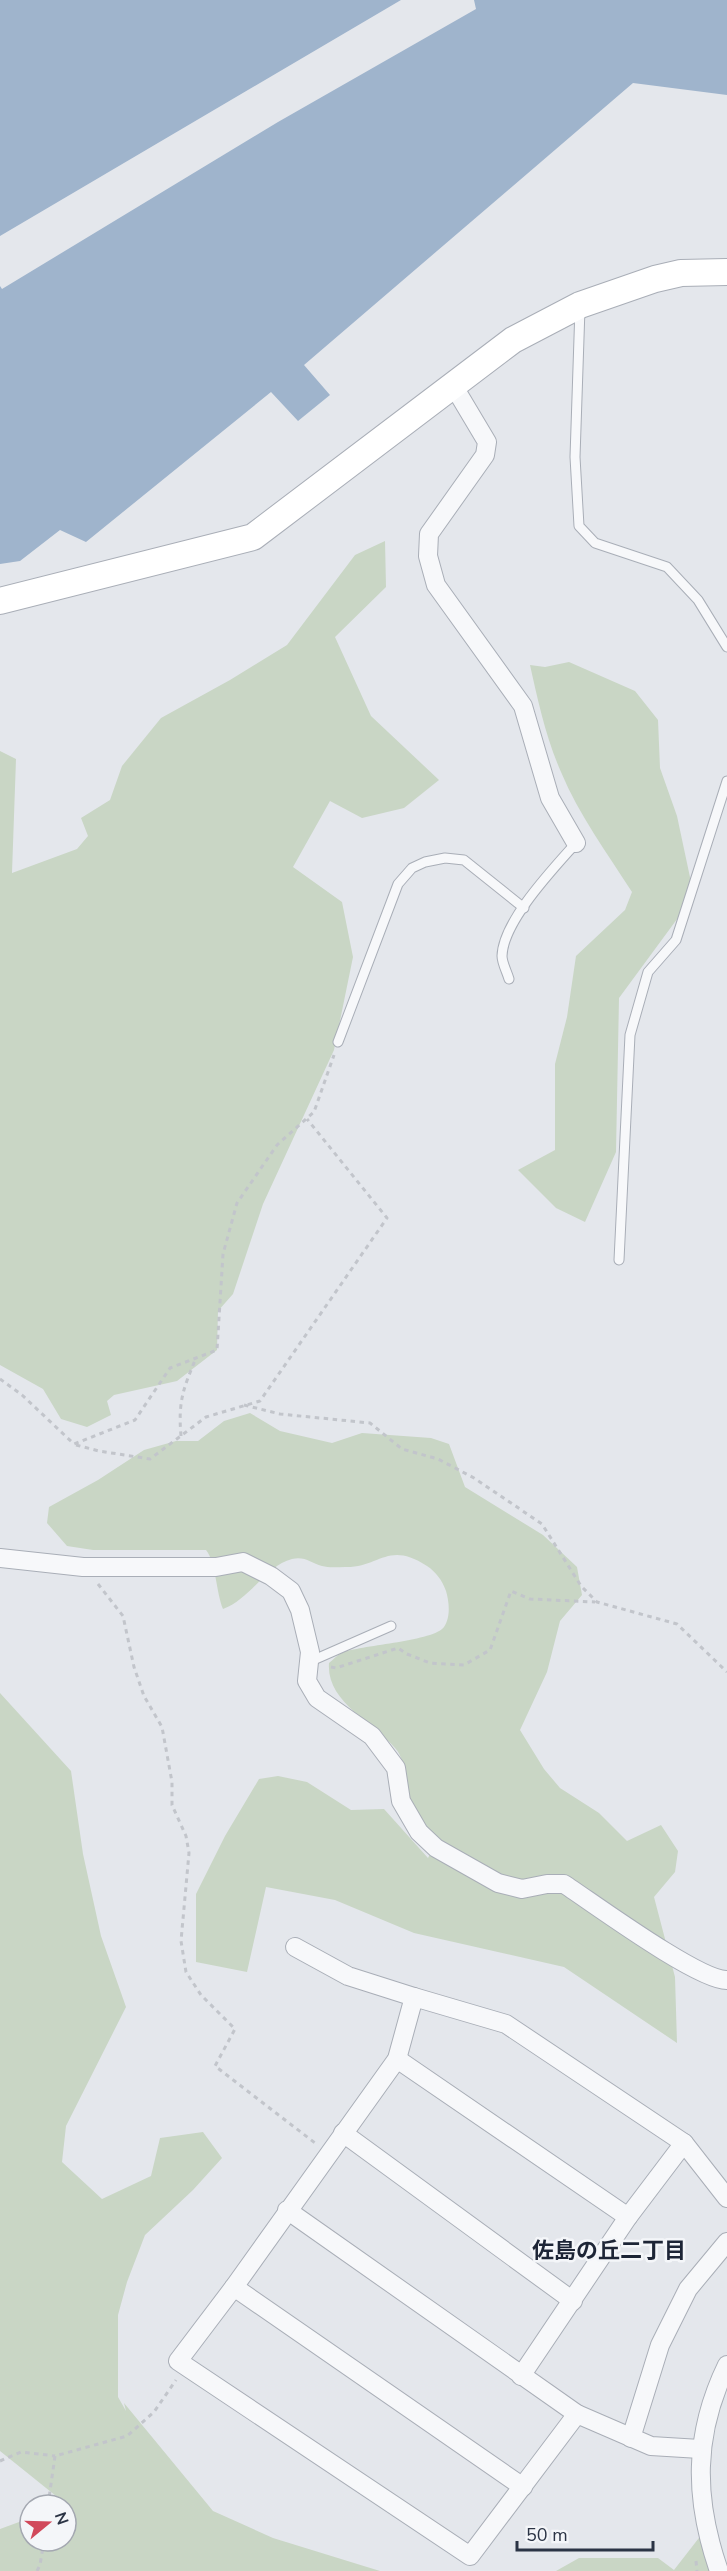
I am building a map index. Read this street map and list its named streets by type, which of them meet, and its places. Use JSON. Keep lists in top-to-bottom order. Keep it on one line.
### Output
{"districts":["佐島の丘二丁目"],"scale_bar":"50 m","north":"right"}
